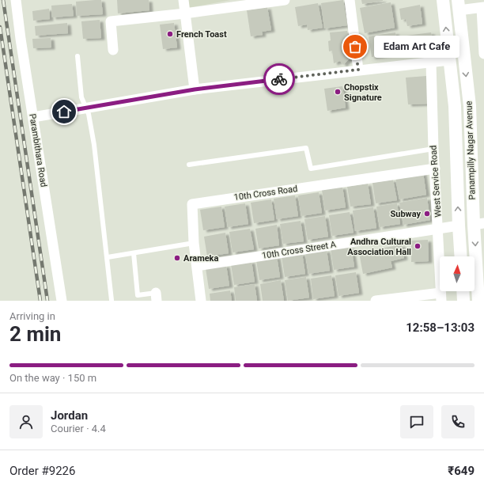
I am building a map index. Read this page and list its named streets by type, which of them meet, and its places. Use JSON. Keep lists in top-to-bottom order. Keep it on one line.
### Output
{"streets":{"street":["Parambithara Road","Panampilly Nagar Avenue","West Service Road","10th Cross Road","10th Cross Street A"]},"crossings":[["West Service Road","10th Cross Road"],["West Service Road","10th Cross Street A"],["10th Cross Road","10th Cross Street A"]],"places":["French Toast","Edam Art Cafe","Chopstix Signature","Subway","Andhra Cultural Association Hall","Arameka"],"north":"top","page":{"bubble":"Edam Art Cafe","heading":["2 min","Arriving in","12:58–13:03"],"panel":["Jordan","Courier · 4.4","Order #9226","₹649"],"bar":"On the way · 150 m"}}
